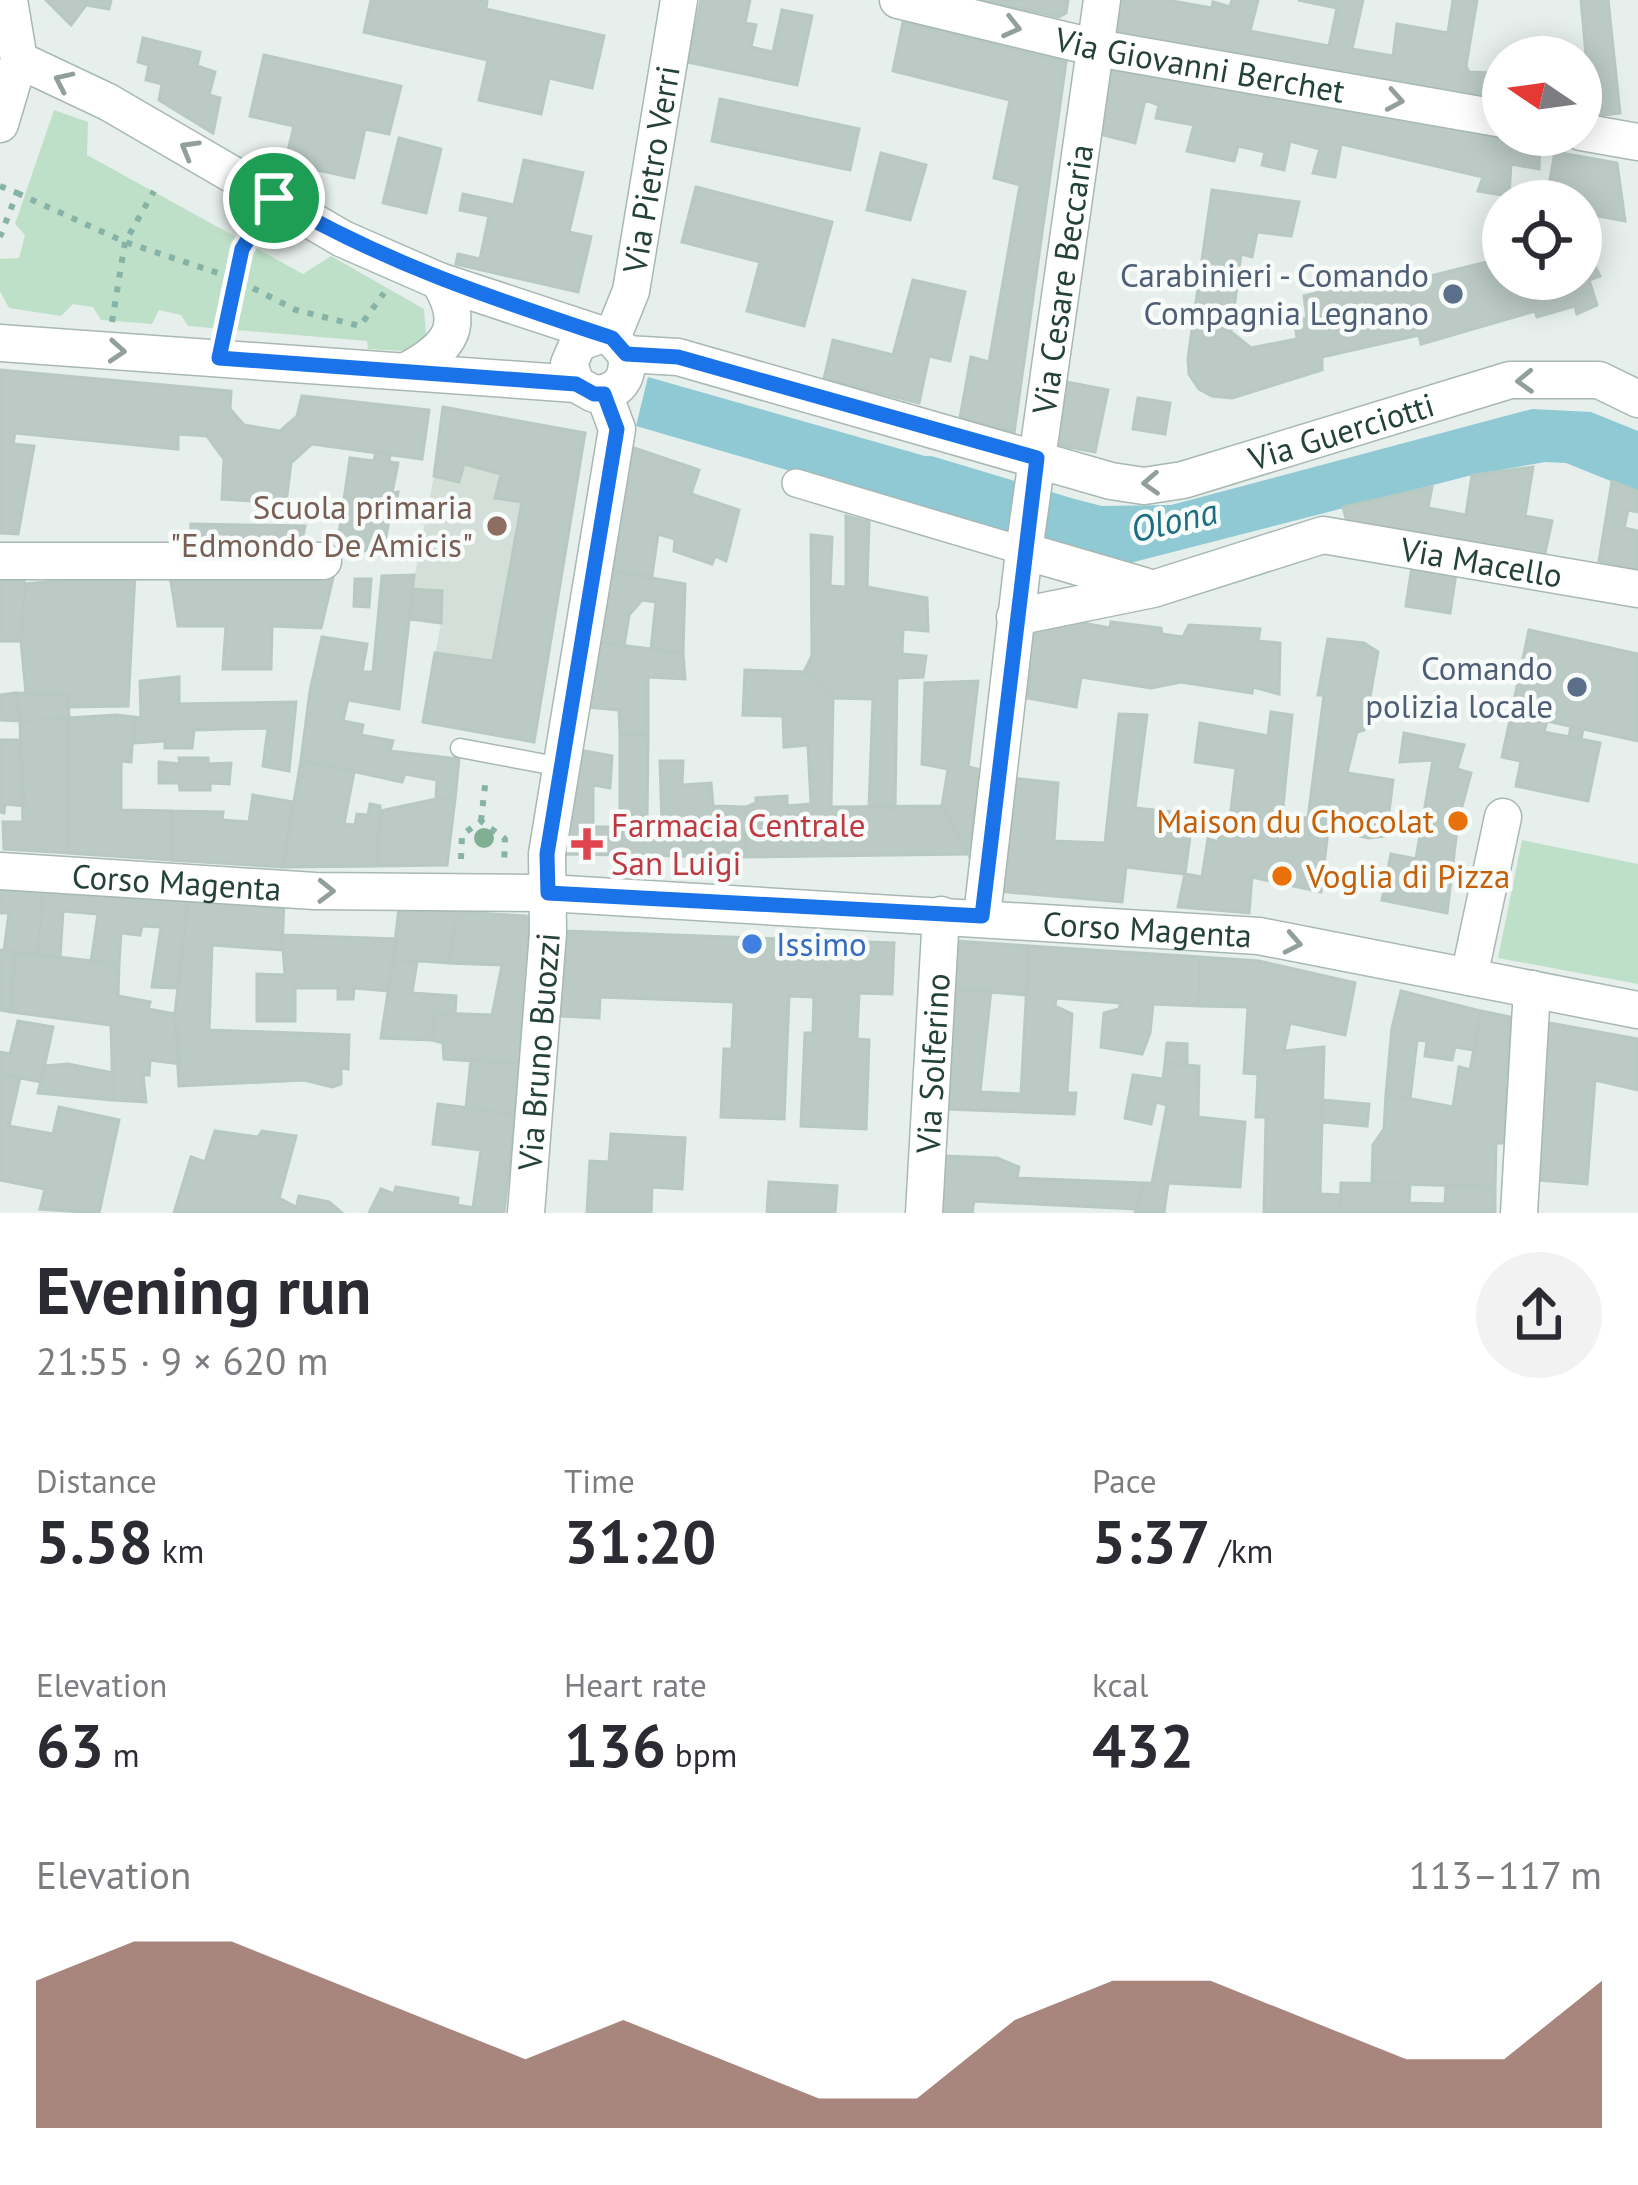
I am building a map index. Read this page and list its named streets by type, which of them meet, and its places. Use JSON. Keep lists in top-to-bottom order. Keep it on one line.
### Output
{"streets":{"street":["Via Giovanni Berchet","Via Pietro Verri","Via Cesare Beccaria","Via Guerciotti","Via Macello","Corso Magenta","Via Bruno Buozzi","Via Solferino"]},"crossings":[["Via Giovanni Berchet","Via Cesare Beccaria"],["Via Pietro Verri","Via Guerciotti"],["Via Pietro Verri","Via Bruno Buozzi"],["Via Cesare Beccaria","Via Guerciotti"],["Via Cesare Beccaria","Corso Magenta"],["Via Guerciotti","Via Bruno Buozzi"],["Corso Magenta","Via Bruno Buozzi"],["Corso Magenta","Via Solferino"]],"one_way":["Via Giovanni Berchet","Corso Magenta"],"water":["Olona"],"places":{"other":["Carabinieri - Comando Compagnia Legnano","Scuola primaria \"Edmondo De Amicis\"","Comando polizia locale","Maison du Chocolat","Voglia di Pizza","Issimo"],"health":["Farmacia Centrale San Luigi"]},"north":"left","page":{"heading":["Evening run","21:55 · 9 × 620 m"],"stats":[["Distance","5.58 km"],["Time","31:20"],["Pace","5:37 /km"],["Elevation","63 m"],["Heart rate","136 bpm"],["kcal","432"]],"chart":["Elevation","113–117 m"]}}
